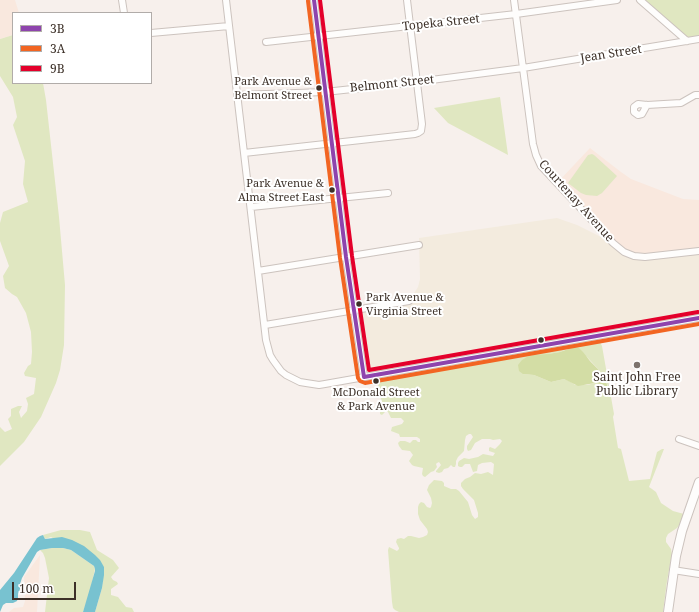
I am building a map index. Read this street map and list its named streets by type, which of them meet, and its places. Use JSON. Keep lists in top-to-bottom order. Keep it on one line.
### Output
{"streets":{"street":["Topeka Street","Jean Street","Belmont Street","Courtenay Avenue"]},"crossings":[["Topeka Street","Courtenay Avenue"],["Jean Street","Belmont Street"],["Jean Street","Courtenay Avenue"],["Belmont Street","Courtenay Avenue"]],"places":["Park Avenue & Belmont Street","Park Avenue & Alma Street East","Park Avenue & Virginia Street","Saint John Free Public Library","McDonald Street & Park Avenue"],"lines":["transit line 3B","transit line 9B","transit line 3A"],"legend":["3B","3A","9B"],"scale_bar":"100 m"}
